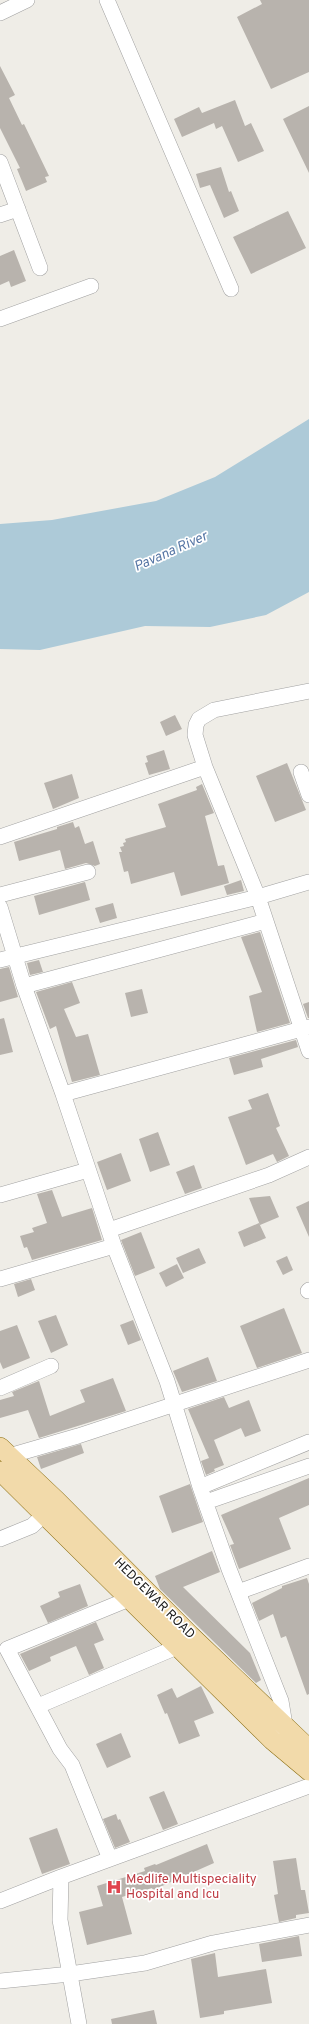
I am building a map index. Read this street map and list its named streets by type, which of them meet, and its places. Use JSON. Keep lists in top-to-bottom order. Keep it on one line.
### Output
{"streets":{"main road":["HEDGEWAR ROAD"]},"water":["Pavana River"],"places":{"hospital":["Medlife Multispeciality Hospital and Icu"]}}
